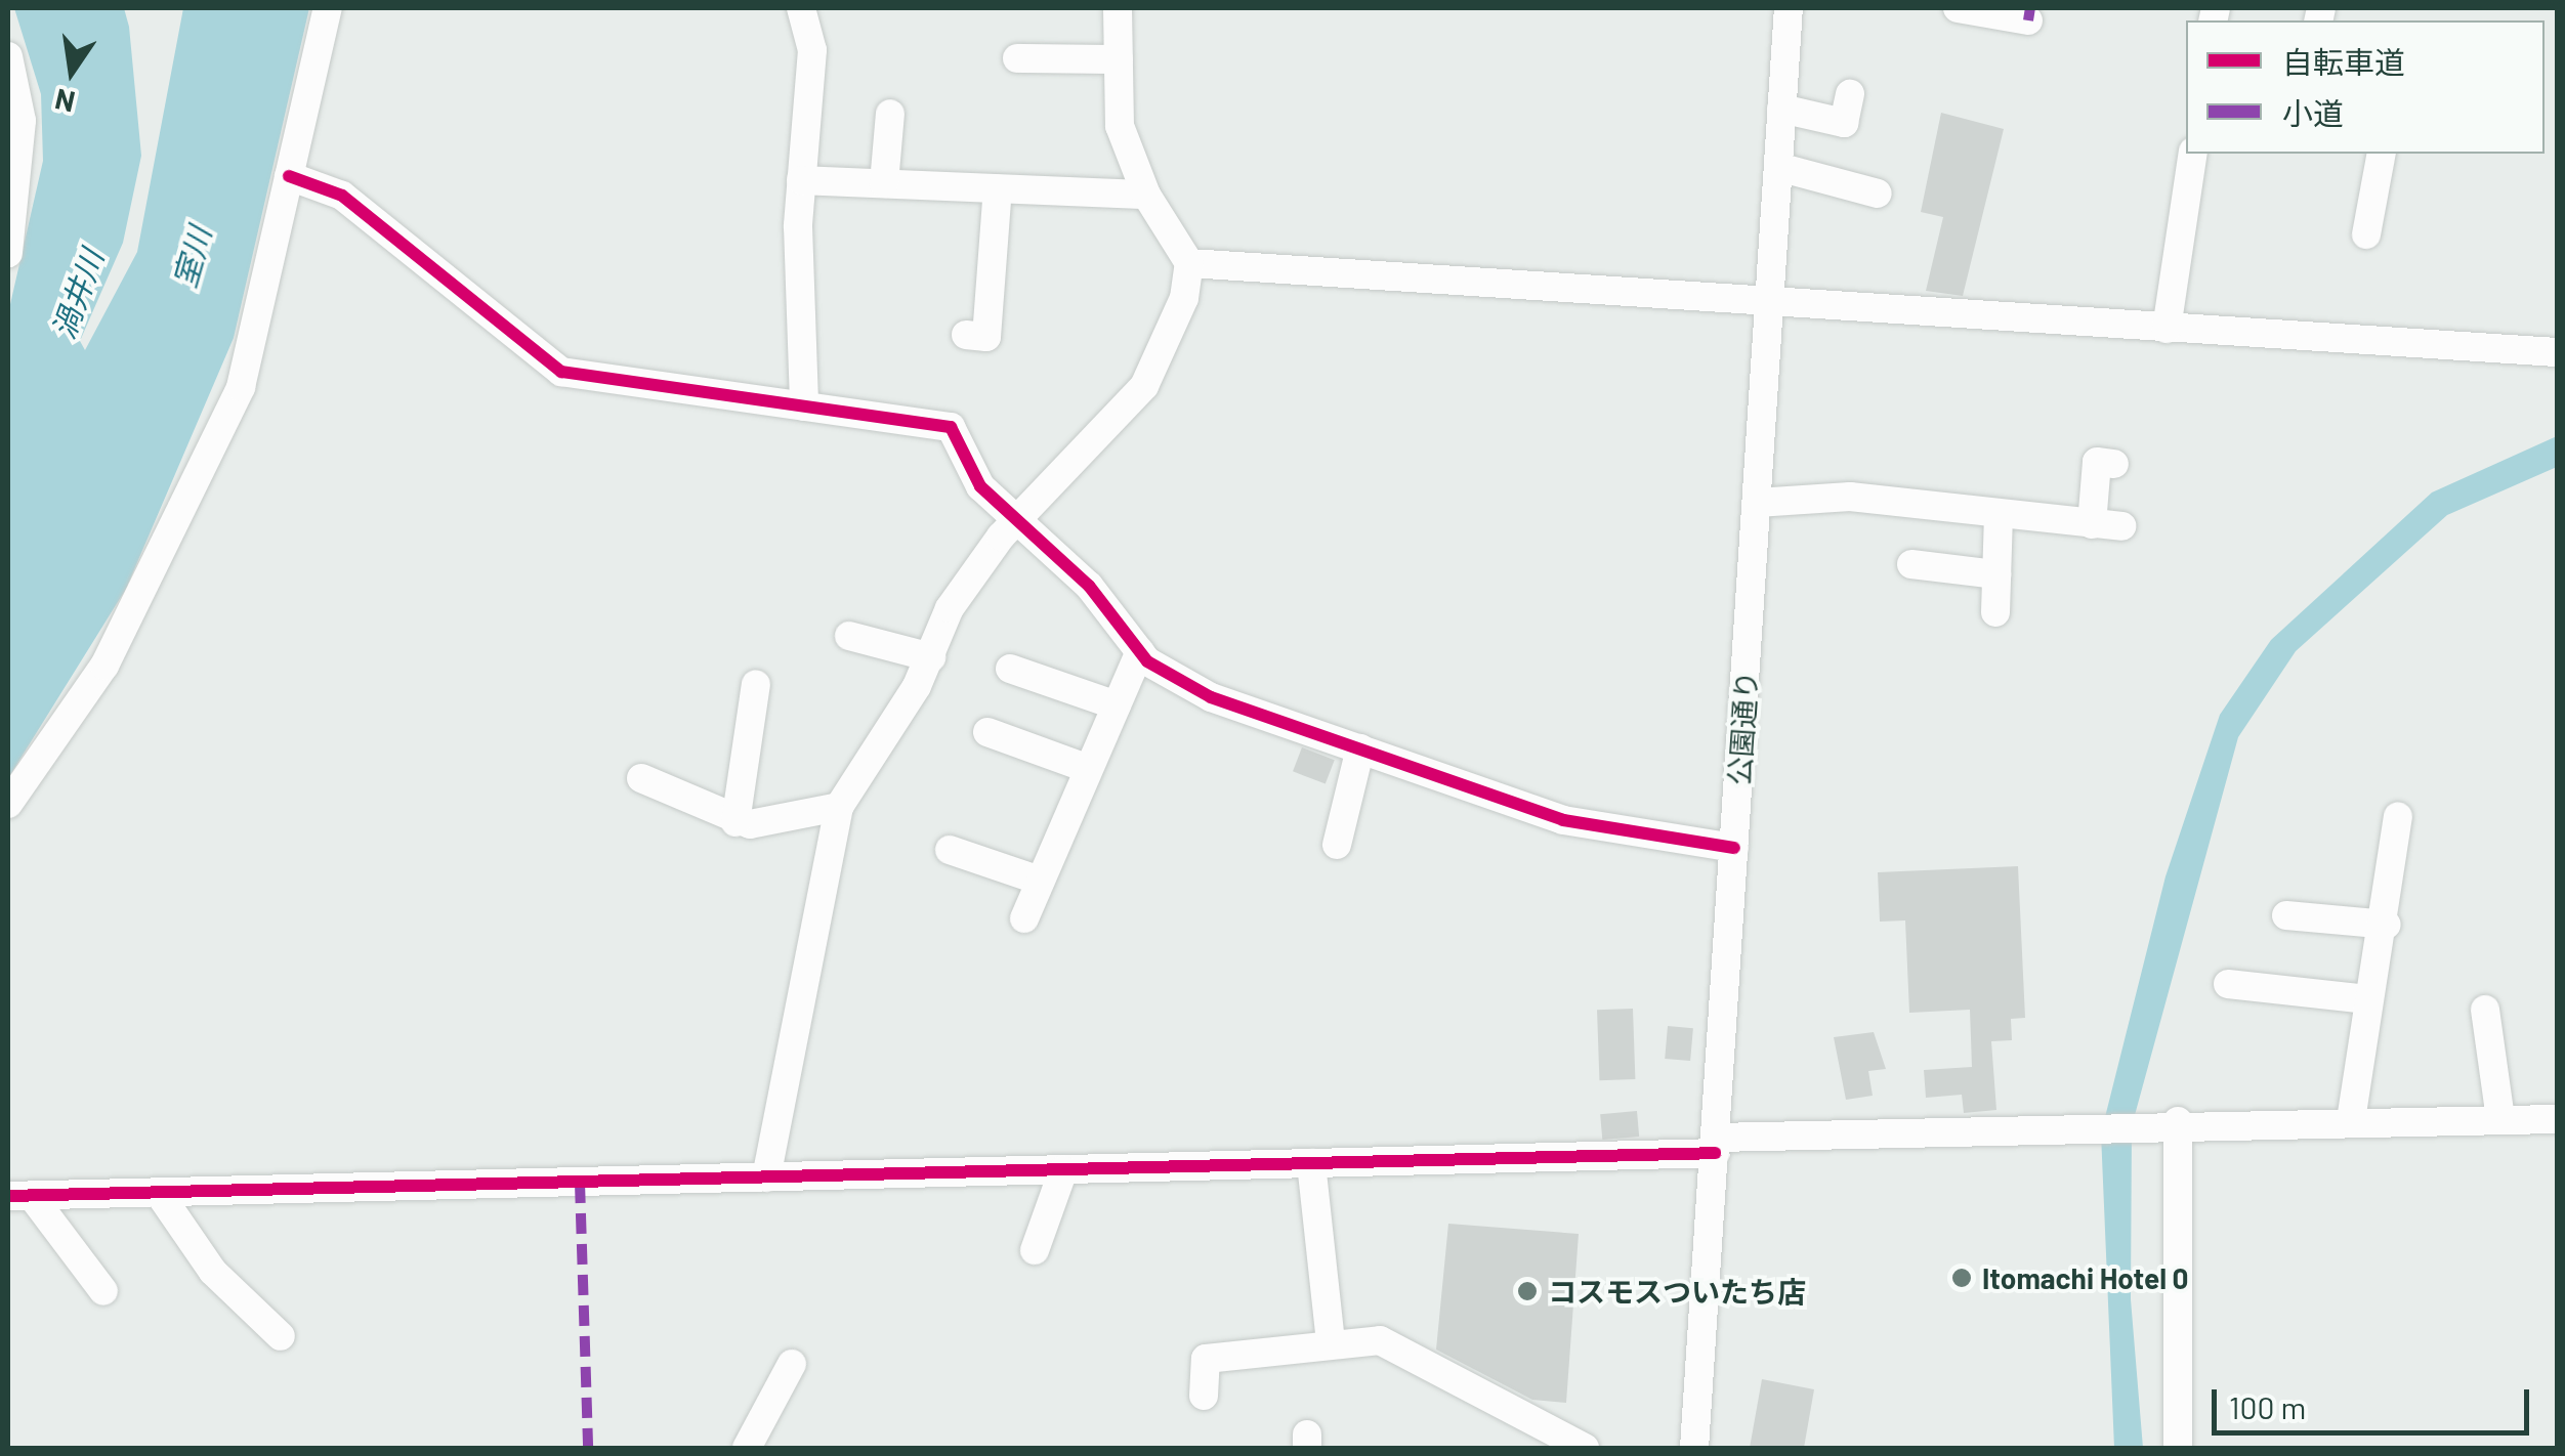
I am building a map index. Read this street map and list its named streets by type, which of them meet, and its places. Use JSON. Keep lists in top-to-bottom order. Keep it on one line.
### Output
{"streets":{"street":["公園通り"]},"water":["室川","渦井川"],"places":["Itomachi Hotel 0","コスモスついたち店"],"legend":["自転車道","小道"],"scale_bar":"100 m","north":"bottom"}
